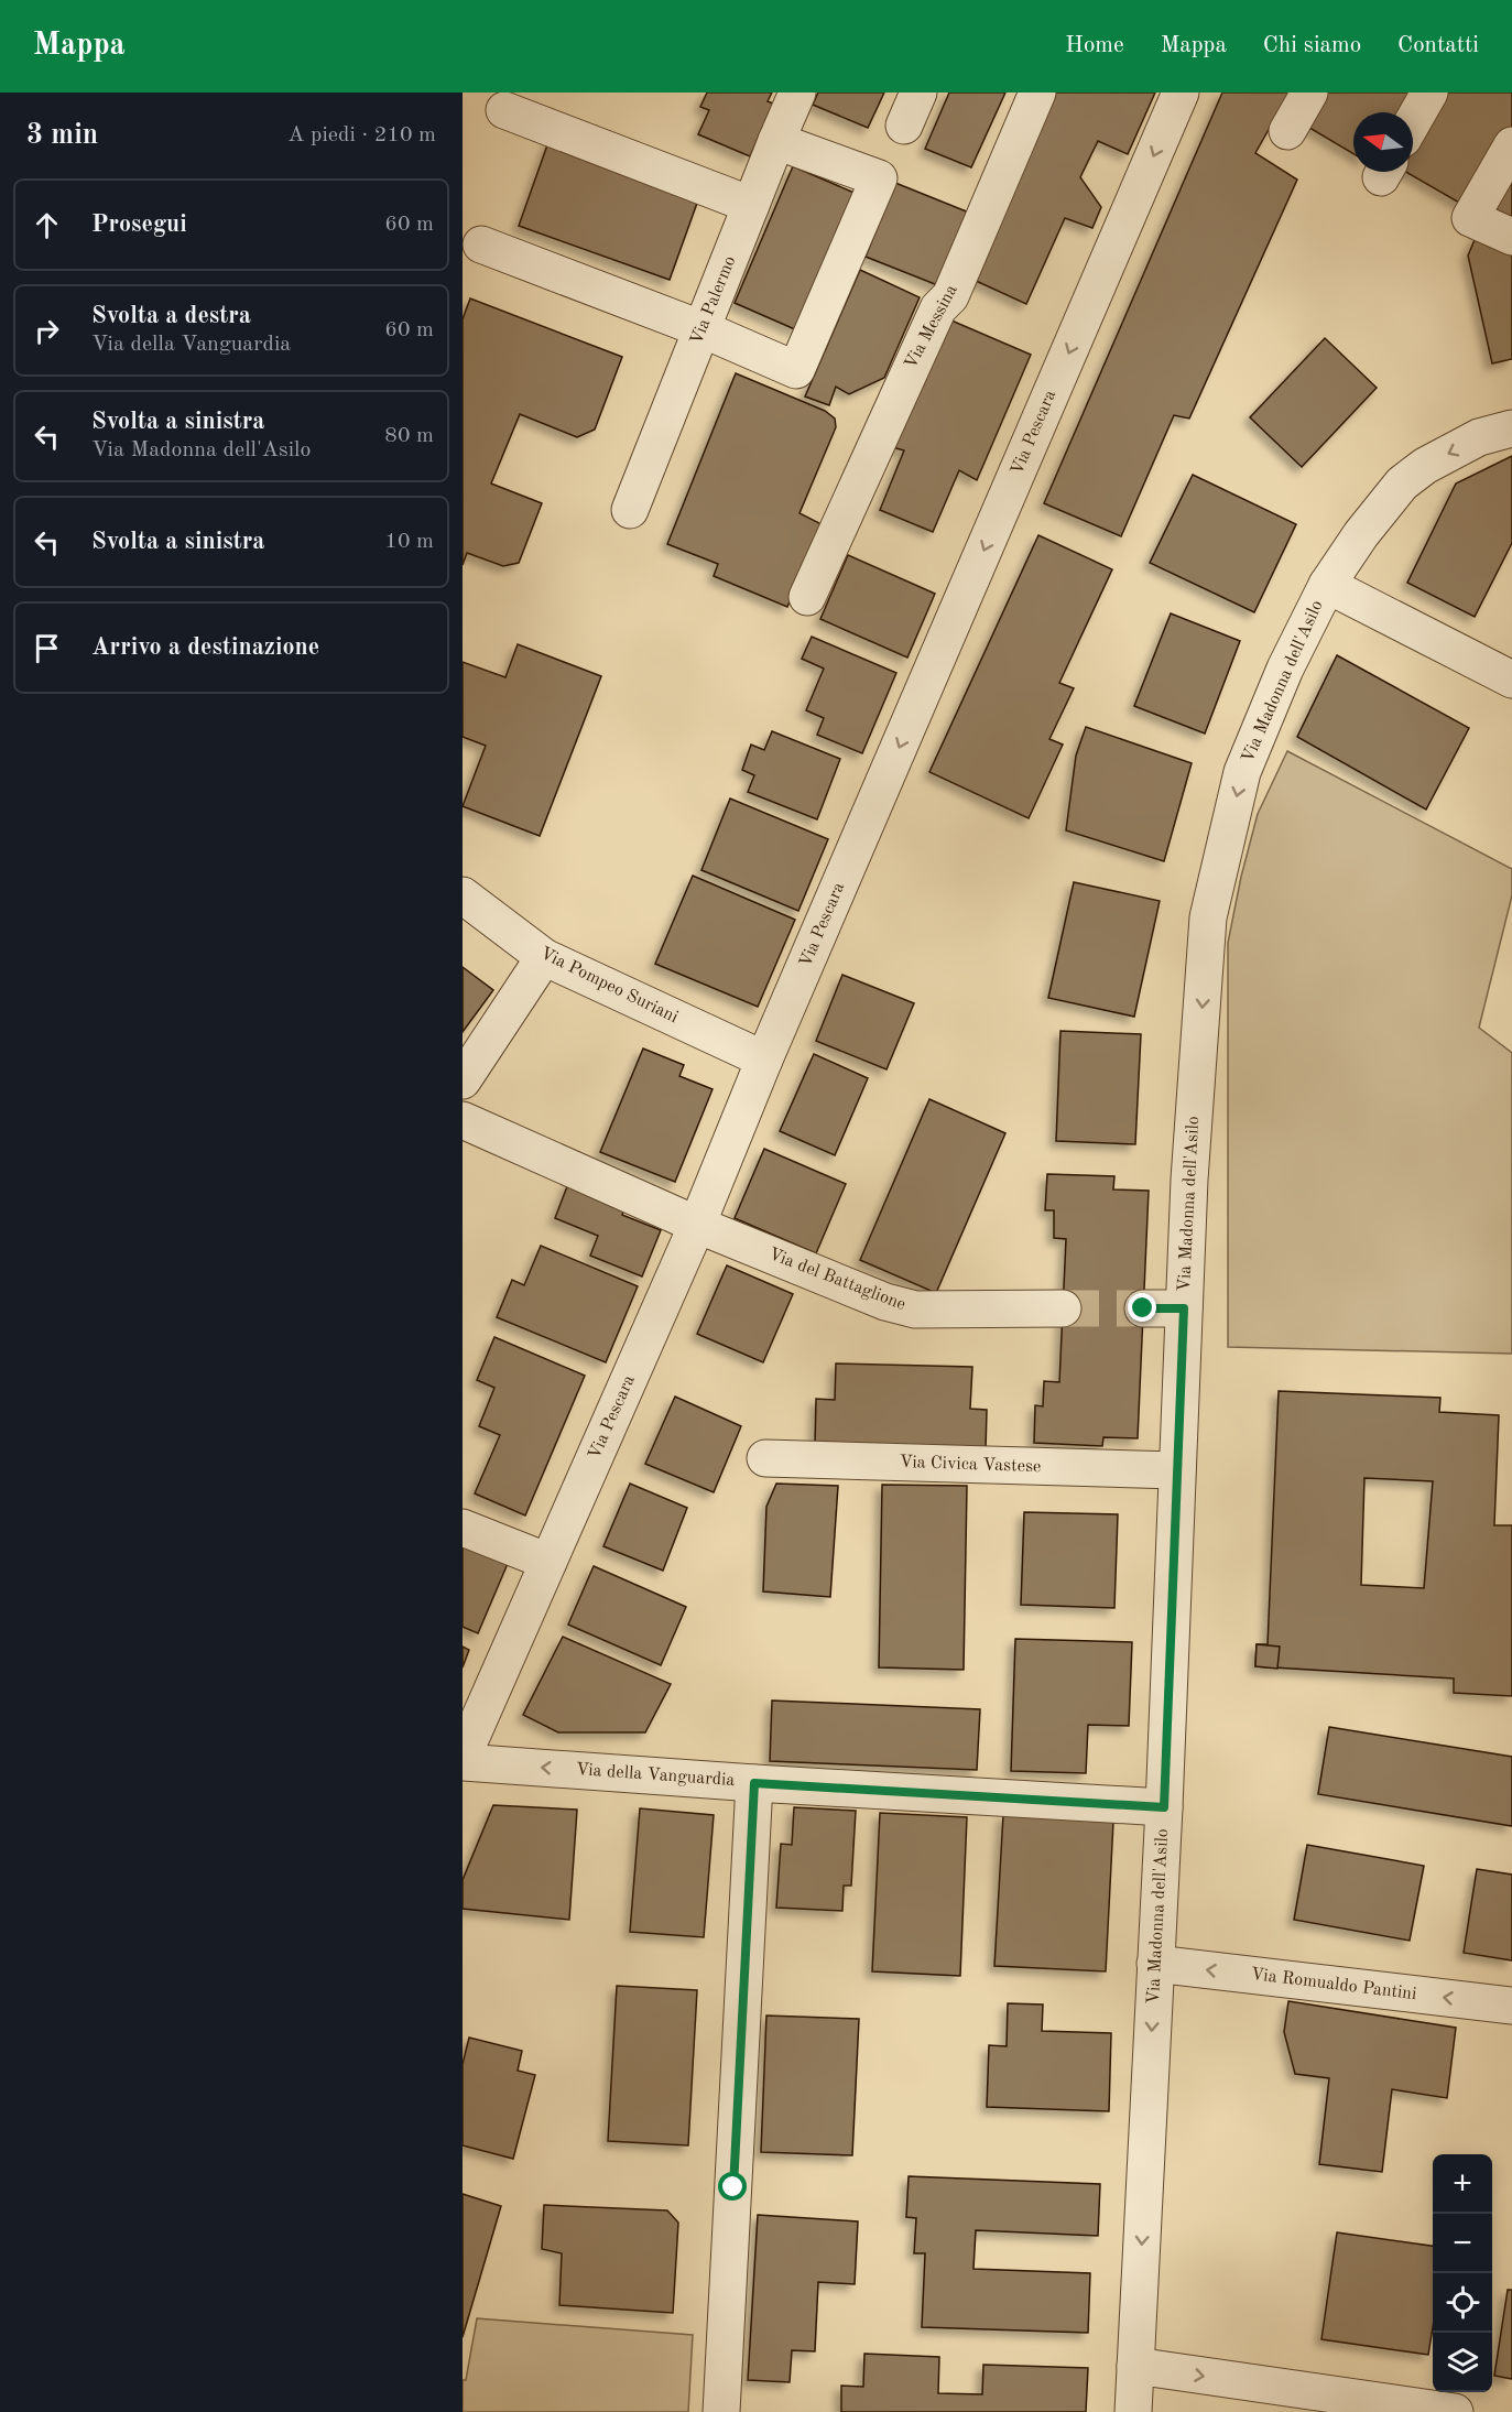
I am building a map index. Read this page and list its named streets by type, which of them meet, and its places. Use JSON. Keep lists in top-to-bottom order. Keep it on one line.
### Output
{"streets":{"street":["Via Palermo","Via Messina","Via Pescara","Via Madonna dell'Asilo","Via Pompeo Suriani","Via del Battaglione","Via Civica Vastese","Via della Vanguardia","Via Romualdo Pantini"]},"crossings":[["Via Pescara","Via Pompeo Suriani"],["Via Pescara","Via del Battaglione"],["Via Madonna dell'Asilo","Via Civica Vastese"],["Via Madonna dell'Asilo","Via della Vanguardia"],["Via Madonna dell'Asilo","Via Romualdo Pantini"]],"one_way":["Via Pescara","Via Madonna dell'Asilo","Via della Vanguardia","Via Romualdo Pantini"],"north":"left","page":{"header":"Mappa","nav":["Home","Mappa","Chi siamo","Contatti"],"heading":["3 min","A piedi · 210 m"],"list":[["Prosegui","60 m"],["Svolta a destra","Via della Vanguardia","60 m"],["Svolta a sinistra","Via Madonna dell'Asilo","80 m"],["Svolta a sinistra","10 m"],"Arrivo a destinazione"],"map_buttons":["+","−"]}}
